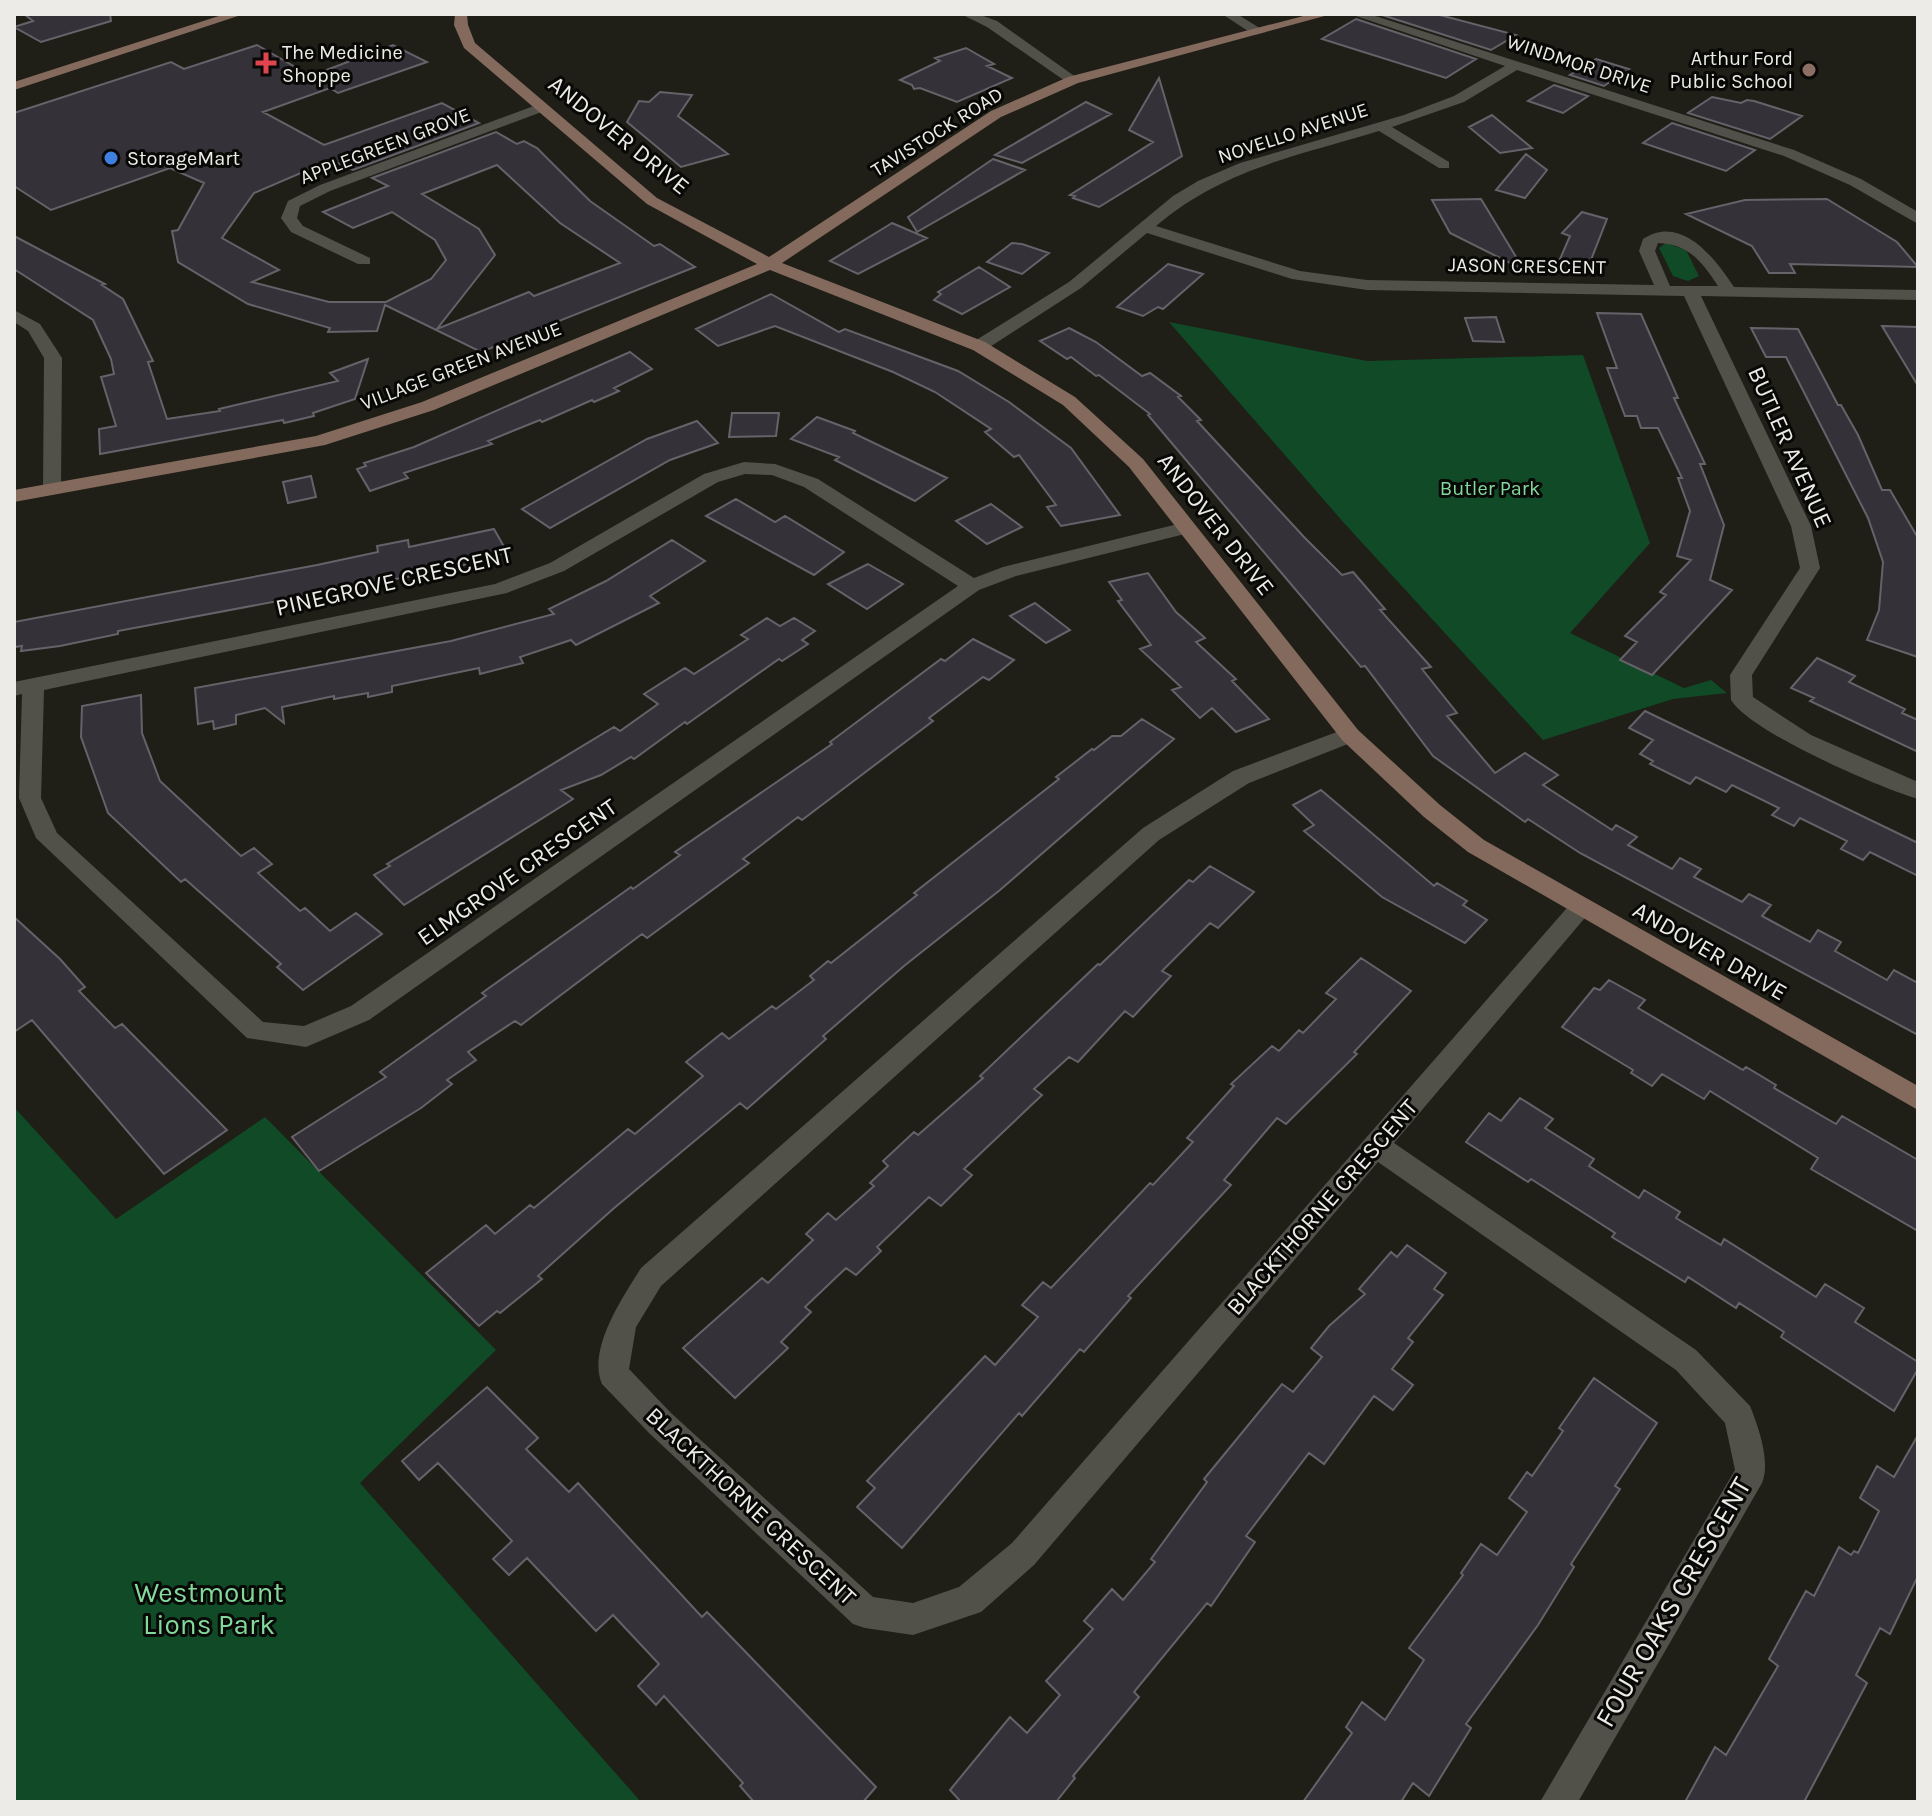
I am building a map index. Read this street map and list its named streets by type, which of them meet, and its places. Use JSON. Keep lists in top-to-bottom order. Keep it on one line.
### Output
{"streets":{"street":["WINDMOR DRIVE","TAVISTOCK ROAD","NOVELLO AVENUE","ANDOVER DRIVE","APPLEGREEN GROVE","JASON CRESCENT","VILLAGE GREEN AVENUE","BUTLER AVENUE","PINEGROVE CRESCENT","ELMGROVE CRESCENT","BLACKTHORNE CRESCENT","FOUR OAKS CRESCENT"]},"crossings":[["WINDMOR DRIVE","NOVELLO AVENUE"],["TAVISTOCK ROAD","ANDOVER DRIVE"],["TAVISTOCK ROAD","VILLAGE GREEN AVENUE"],["NOVELLO AVENUE","ANDOVER DRIVE"],["NOVELLO AVENUE","JASON CRESCENT"],["ANDOVER DRIVE","APPLEGREEN GROVE"],["ANDOVER DRIVE","VILLAGE GREEN AVENUE"],["ANDOVER DRIVE","ELMGROVE CRESCENT"],["ANDOVER DRIVE","BLACKTHORNE CRESCENT"],["JASON CRESCENT","BUTLER AVENUE"],["PINEGROVE CRESCENT","ELMGROVE CRESCENT"],["BLACKTHORNE CRESCENT","FOUR OAKS CRESCENT"]],"parks":["Butler Park","Westmount Lions Park"],"places":{"health":["The Medicine Shoppe"],"other":["Arthur Ford Public School","StorageMart"]}}
